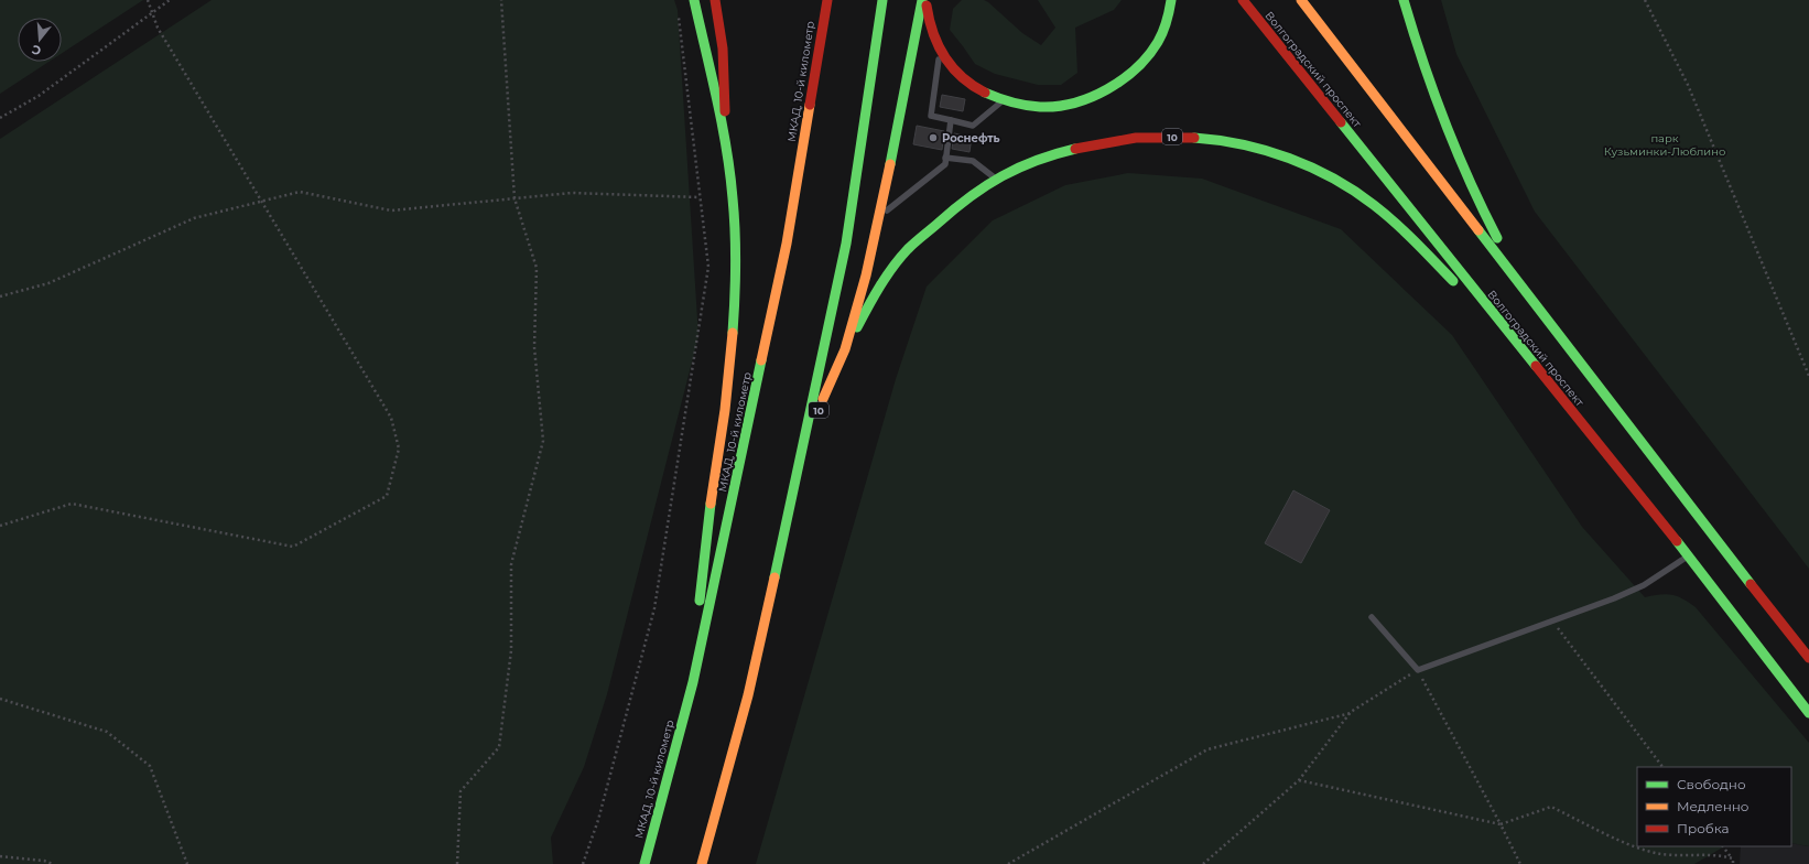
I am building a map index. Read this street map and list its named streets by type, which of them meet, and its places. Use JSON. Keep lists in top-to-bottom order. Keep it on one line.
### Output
{"streets":{"main road":["Волгоградский проспект","МКАД, 10-й километр","10"]},"crossings":[["Волгоградский проспект","10"]],"parks":["парк Кузьминки-Люблино"],"places":["Роснефть"],"legend":["Свободно","Медленно","Пробка"],"north":"bottom"}
